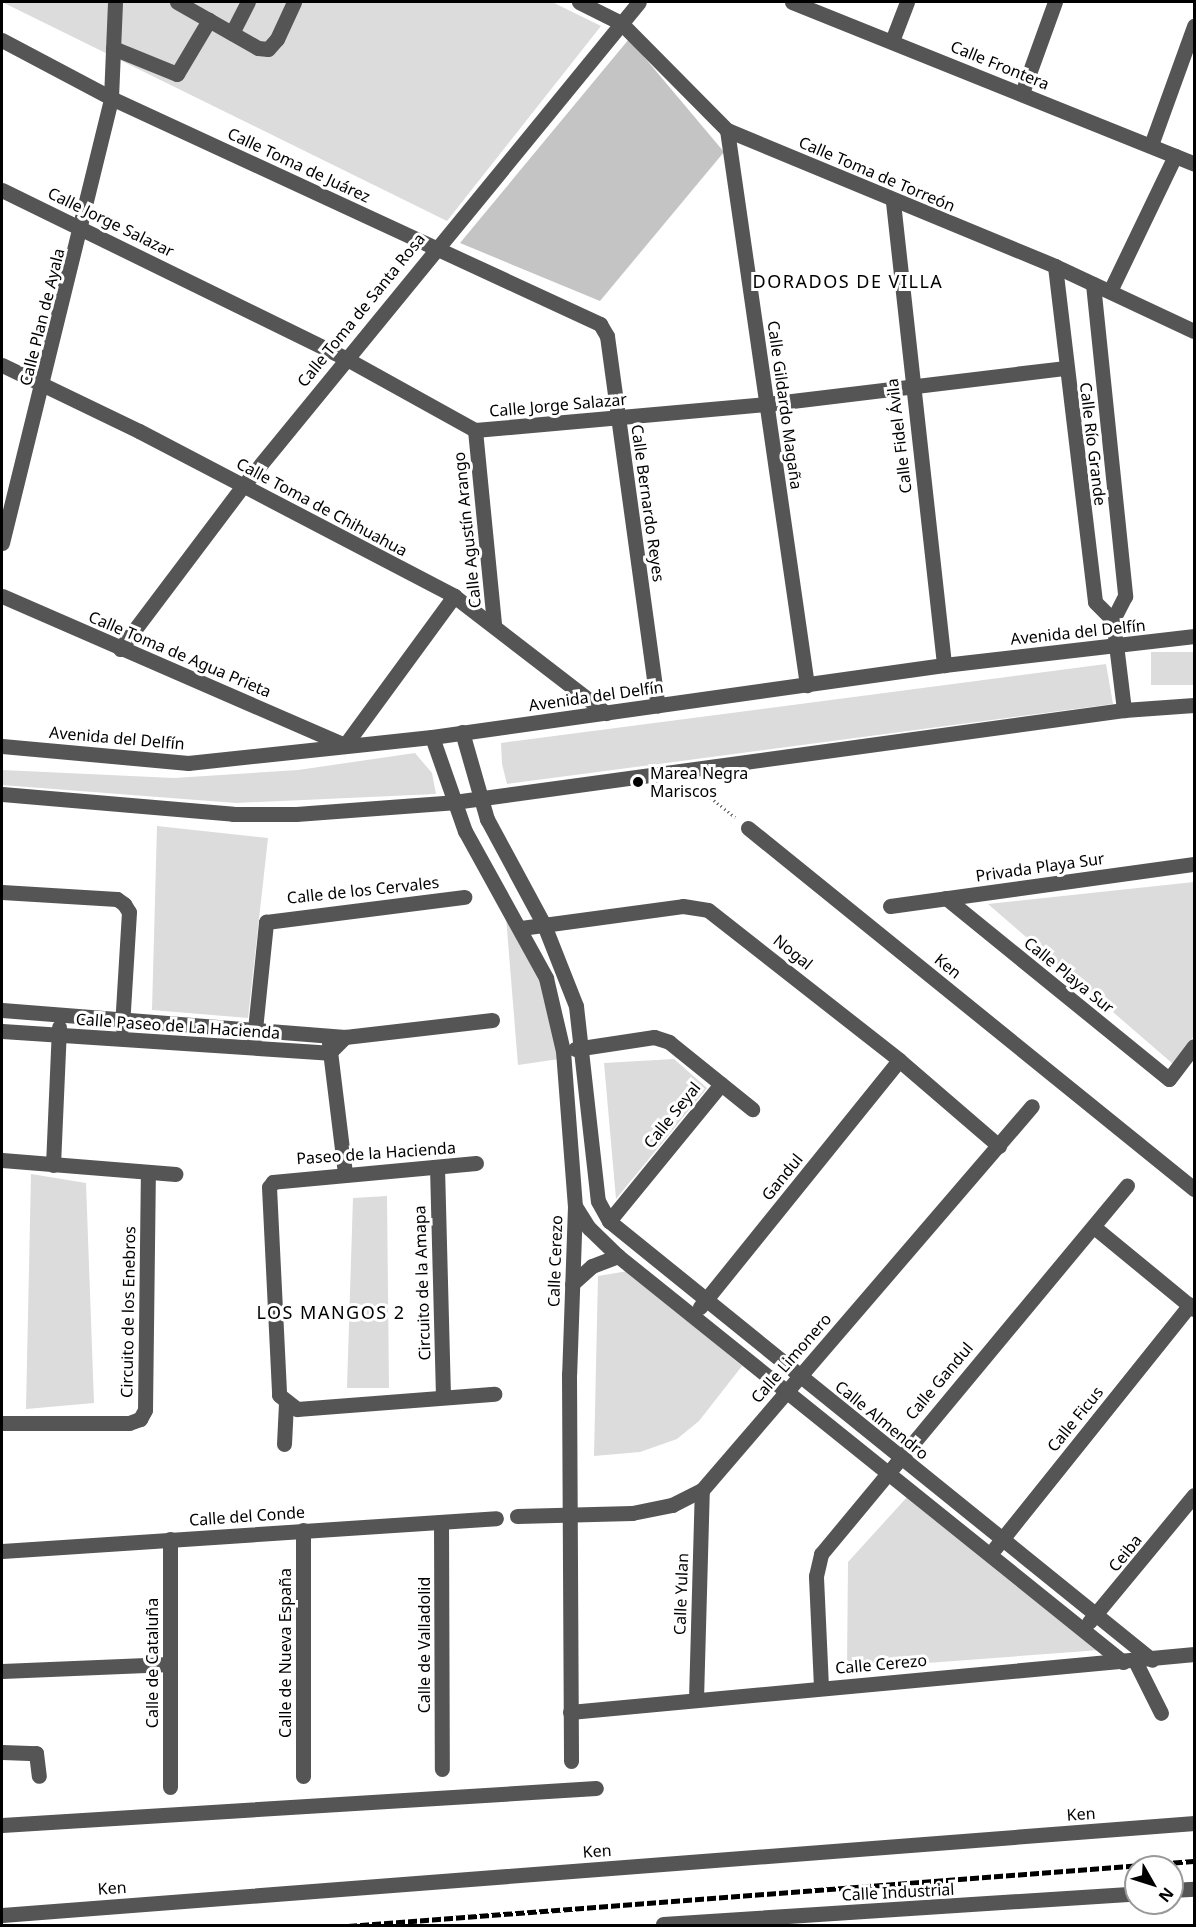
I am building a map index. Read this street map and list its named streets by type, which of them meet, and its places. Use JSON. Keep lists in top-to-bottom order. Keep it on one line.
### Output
{"streets":{"street":["Calle Frontera","Calle Toma de Juárez","Calle Toma de Torreón","Calle Jorge Salazar","Calle Toma de Santa Rosa","Calle Plan de Ayala","Calle Gildardo Magaña","Calle Fidel Ávila","Calle Río Grande","Calle Bernardo Reyes","Calle Toma de Chihuahua","Calle Agustín Arango","Avenida del Delfín","Calle Toma de Agua Prieta","Privada Playa Sur","Calle de los Cervales","Nogal","Ken","Calle Playa Sur","Calle Paseo de La Hacienda","Calle Seyal","Paseo de la Hacienda","Gandul","Calle Cerezo","Circuito de la Amapa","Circuito de los Enebros","Calle Limonero","Calle Gandul","Calle Ficus","Calle Almendro","Calle del Conde","Ceiba","Calle Yulan","Calle de Valladolid","Calle de Nueva España","Calle de Cataluña","Calle Industrial"]},"crossings":[["Calle Toma de Juárez","Calle Toma de Santa Rosa"],["Calle Toma de Juárez","Calle Plan de Ayala"],["Calle Toma de Juárez","Calle Bernardo Reyes"],["Calle Toma de Torreón","Calle Toma de Santa Rosa"],["Calle Toma de Torreón","Calle Gildardo Magaña"],["Calle Toma de Torreón","Calle Fidel Ávila"],["Calle Toma de Torreón","Calle Río Grande"],["Calle Jorge Salazar","Calle Toma de Santa Rosa"],["Calle Jorge Salazar","Calle Plan de Ayala"],["Calle Jorge Salazar","Calle Gildardo Magaña"],["Calle Jorge Salazar","Calle Fidel Ávila"],["Calle Jorge Salazar","Calle Río Grande"],["Calle Jorge Salazar","Calle Bernardo Reyes"],["Calle Jorge Salazar","Calle Agustín Arango"],["Calle Toma de Santa Rosa","Calle Toma de Chihuahua"],["Calle Toma de Santa Rosa","Calle Toma de Agua Prieta"],["Calle Plan de Ayala","Calle Toma de Chihuahua"],["Calle Gildardo Magaña","Avenida del Delfín"],["Calle Fidel Ávila","Avenida del Delfín"],["Calle Río Grande","Avenida del Delfín"],["Calle Bernardo Reyes","Avenida del Delfín"],["Calle Toma de Chihuahua","Calle Agustín Arango"],["Calle Toma de Chihuahua","Avenida del Delfín"],["Calle Agustín Arango","Avenida del Delfín"],["Calle Agustín Arango","Calle Toma de Agua Prieta"],["Avenida del Delfín","Calle Toma de Agua Prieta"],["Privada Playa Sur","Calle Playa Sur"],["Calle de los Cervales","Calle Paseo de La Hacienda"],["Nogal","Gandul"],["Nogal","Calle Cerezo"],["Nogal","Calle Limonero"],["Calle Seyal","Calle Cerezo"],["Calle Seyal","Calle Almendro"],["Paseo de la Hacienda","Circuito de la Amapa"],["Gandul","Calle Almendro"],["Calle Cerezo","Calle Limonero"],["Calle Cerezo","Calle Gandul"],["Calle Cerezo","Calle Almendro"],["Calle Cerezo","Calle Yulan"],["Calle Limonero","Calle Almendro"],["Calle Limonero","Calle Yulan"],["Calle Gandul","Calle Almendro"],["Calle Ficus","Calle Almendro"],["Calle Almendro","Ceiba"],["Calle del Conde","Calle de Valladolid"],["Calle del Conde","Calle de Nueva España"],["Calle del Conde","Calle de Cataluña"]],"districts":["DORADOS DE VILLA","LOS MANGOS 2"],"places":["Marea Negra Mariscos"],"north":"bottom right"}
